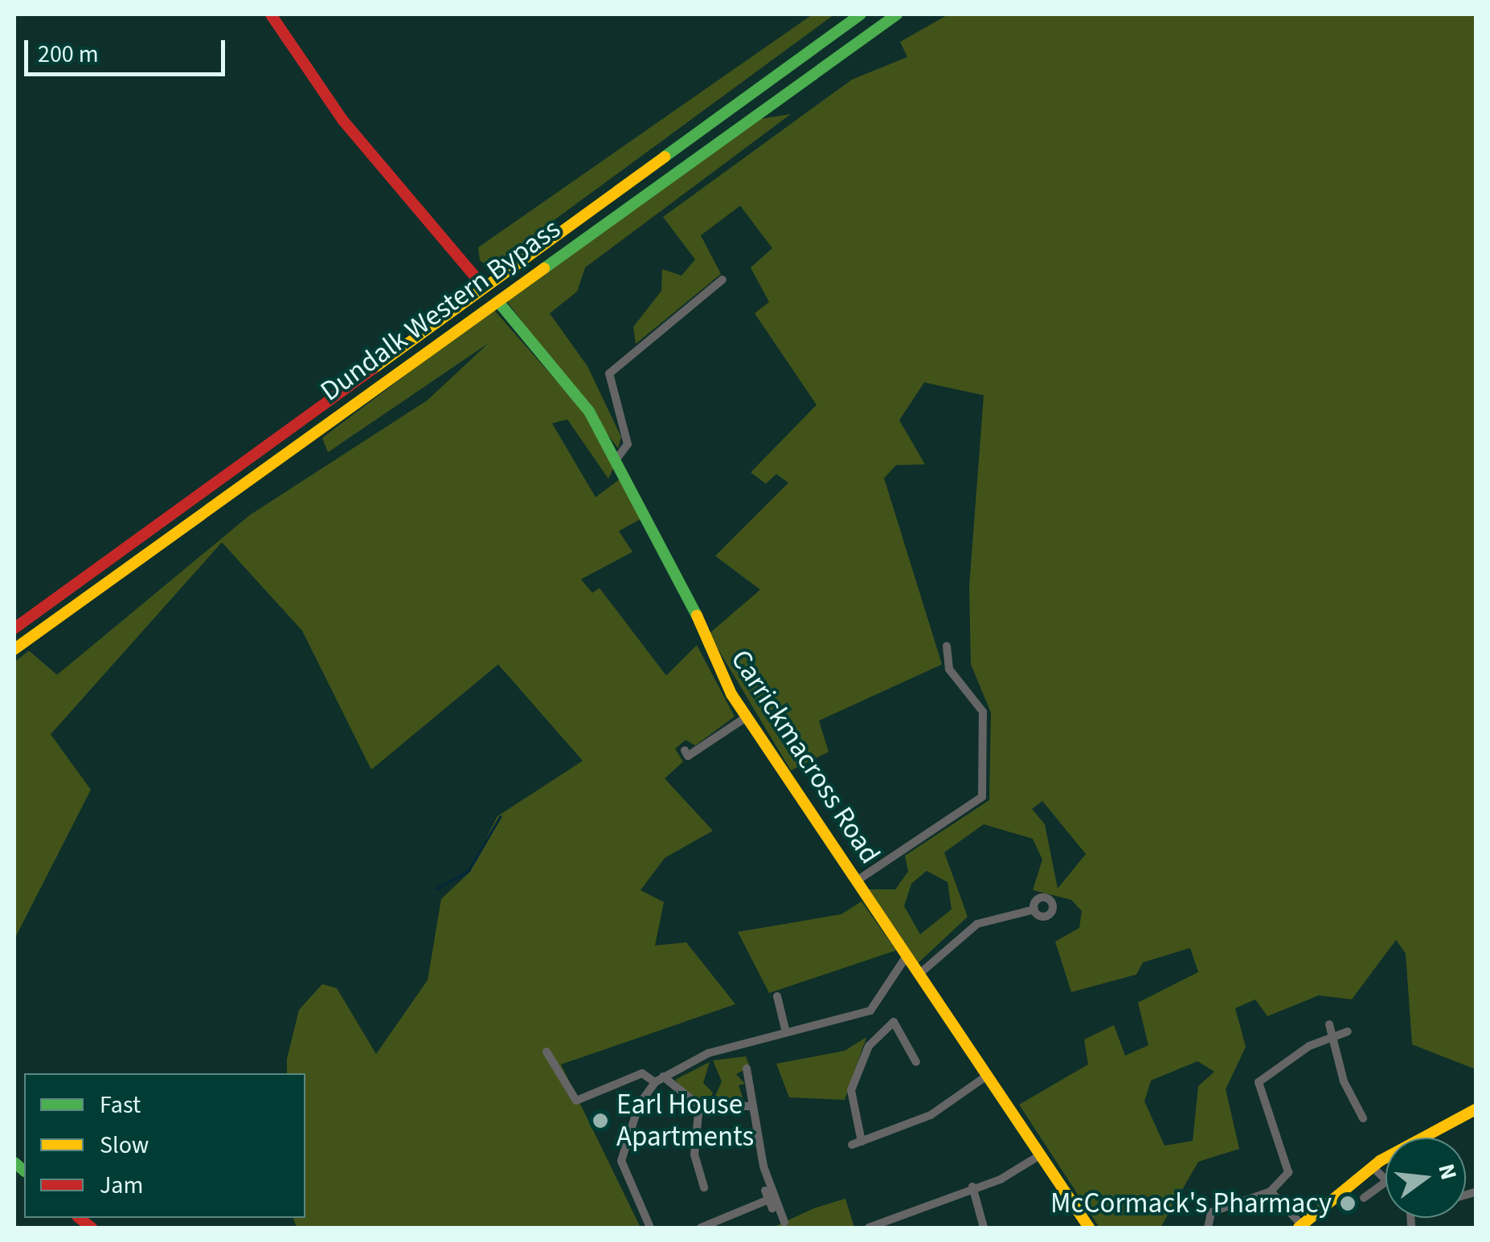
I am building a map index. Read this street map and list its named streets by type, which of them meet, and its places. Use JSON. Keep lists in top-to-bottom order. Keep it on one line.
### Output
{"streets":{"main road":["Dundalk Western Bypass","Carrickmacross Road"]},"crossings":[["Dundalk Western Bypass","Carrickmacross Road"]],"places":["Earl House Apartments","McCormack's Pharmacy"],"legend":["Fast","Slow","Jam"],"scale_bar":"200 m","north":"right"}
